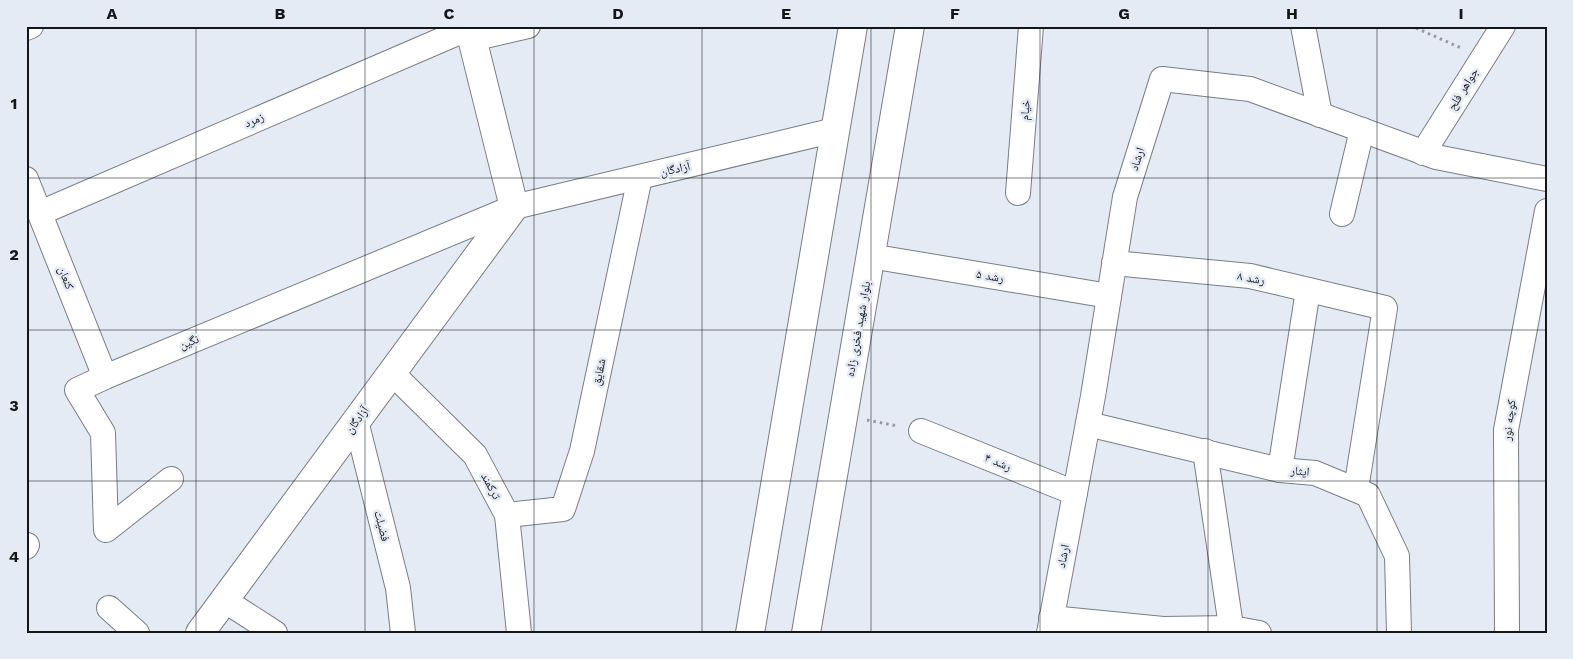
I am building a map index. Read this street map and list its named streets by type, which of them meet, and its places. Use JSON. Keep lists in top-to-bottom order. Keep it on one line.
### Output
{"streets":{"main road":["آزادگان","بلوار شهید فخری زاده"],"street":["جواهر فلح","خیام","زمرد","ارشاد","رشد ۵","کنعان","رشد ۸","نگین","شقایق","کوچه نور","رشد ۴","ایثار","ترکمند","فضیلت"]},"crossings":[["جواهر فلح","ارشاد"],["زمرد","کنعان"],["ارشاد","رشد ۵"],["ارشاد","رشد ۸"],["ارشاد","رشد ۴"],["ارشاد","ایثار"],["آزادگان","نگین"],["آزادگان","شقایق"],["آزادگان","ترکمند"],["آزادگان","فضیلت"],["رشد ۵","بلوار شهید فخری زاده"],["کنعان","نگین"],["رشد ۸","ایثار"],["شقایق","ترکمند"]],"grid":{"columns":["A","B","C","D","E","F","G","H","I"],"rows":["1","2","3","4"]}}
